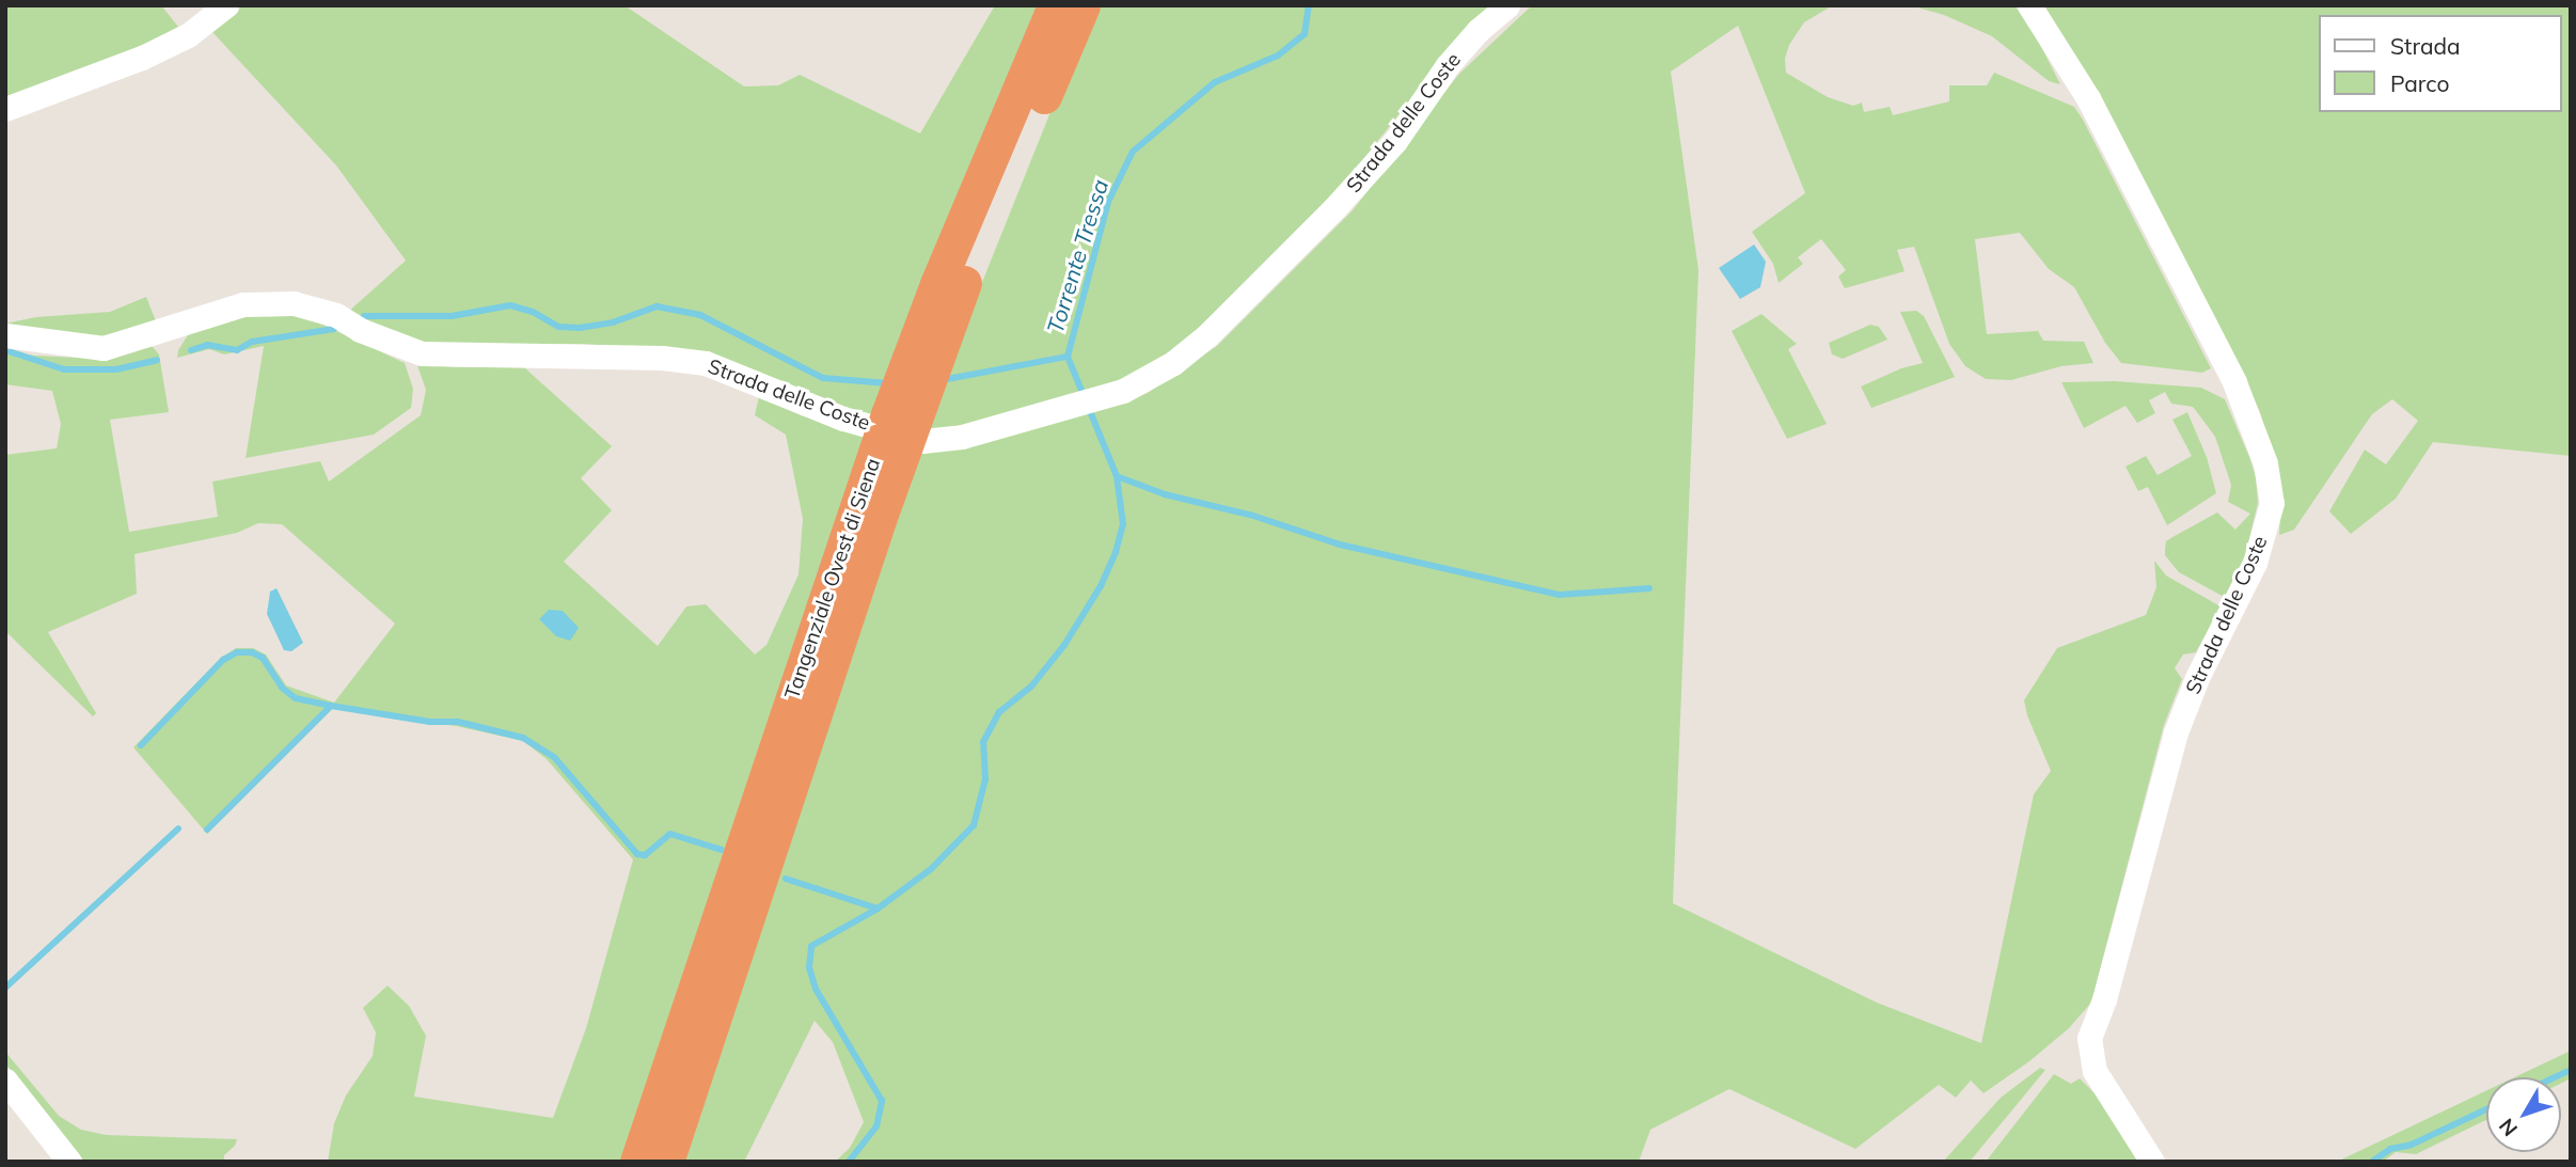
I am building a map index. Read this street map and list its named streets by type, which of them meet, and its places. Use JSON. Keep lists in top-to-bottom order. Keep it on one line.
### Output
{"streets":{"highway":["Tangenziale Ovest di Siena"],"street":["Strada delle Coste"]},"water":["Torrente Tressa"],"legend":["Strada","Parco"],"north":"bottom left"}
